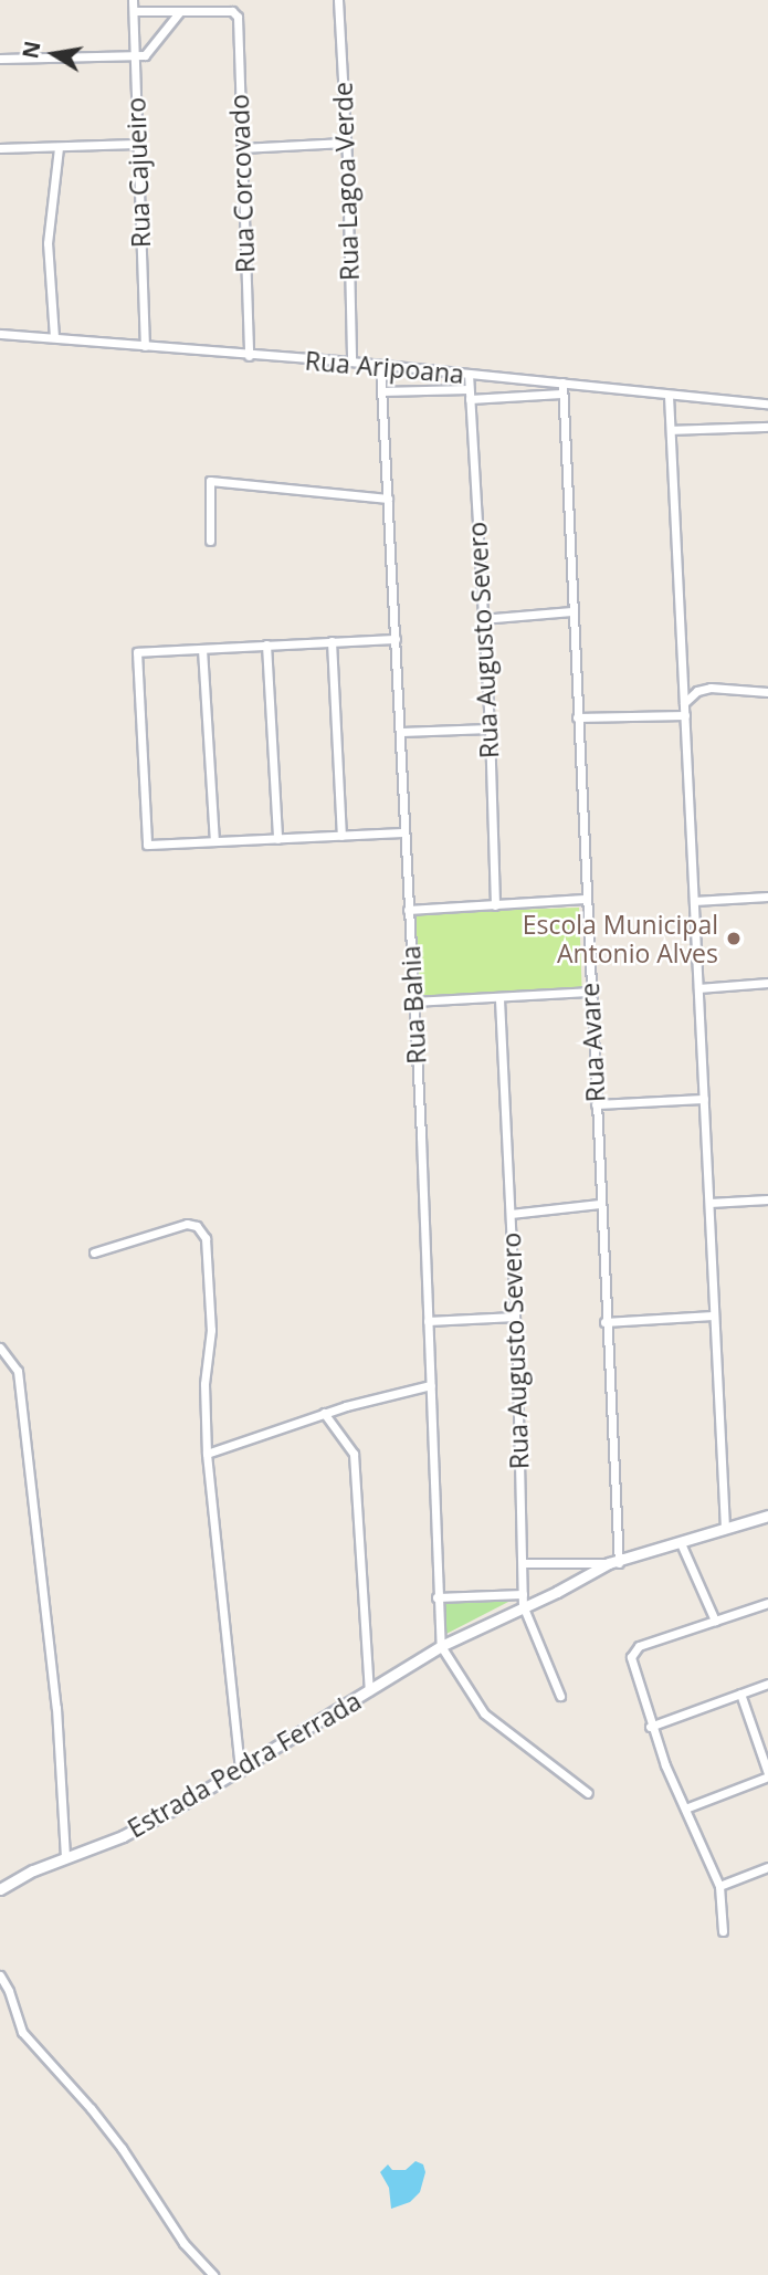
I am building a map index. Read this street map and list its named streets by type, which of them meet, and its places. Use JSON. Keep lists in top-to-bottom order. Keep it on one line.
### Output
{"streets":{"street":["Rua Cajueiro","Rua Lagoa Verde","Rua Corcovado","Rua Aripoana","Rua Augusto Severo","Rua Bahia","Rua Avare","Estrada Pedra Ferrada"]},"crossings":[["Rua Cajueiro","Rua Aripoana"],["Rua Lagoa Verde","Rua Aripoana"],["Rua Corcovado","Rua Aripoana"],["Rua Aripoana","Rua Augusto Severo"],["Rua Aripoana","Rua Bahia"],["Rua Aripoana","Rua Avare"],["Rua Augusto Severo","Estrada Pedra Ferrada"],["Rua Bahia","Estrada Pedra Ferrada"],["Rua Avare","Estrada Pedra Ferrada"]],"places":["Escola Municipal Antonio Alves"],"north":"left"}
